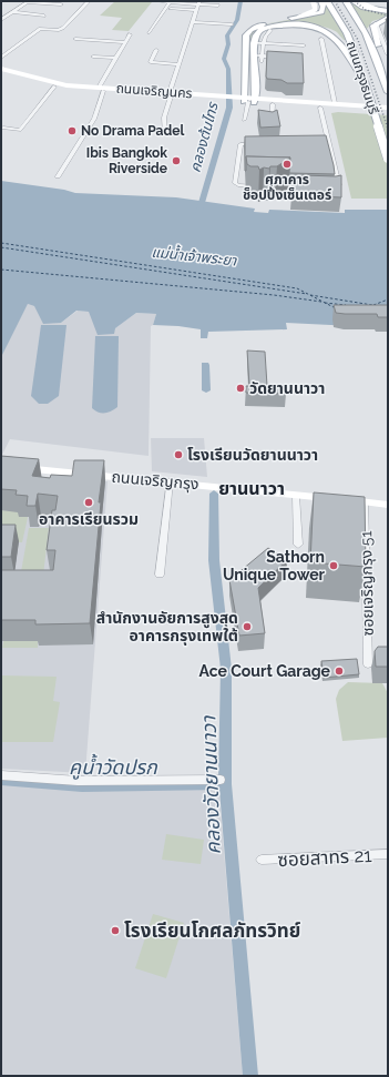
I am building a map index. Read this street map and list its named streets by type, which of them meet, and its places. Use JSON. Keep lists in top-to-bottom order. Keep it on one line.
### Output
{"streets":{"main road":["ถนนกรุงธนบุรี","ถนนเจริญนคร","ถนนเจริญกรุง"],"street":["ซอยเจริญกรุง 51","ซอยสาทร 21"]},"crossings":[["ถนนเจริญกรุง","ซอยเจริญกรุง 51"]],"districts":["ยานนาวา"],"water":["คลองต้นไทร","แม่น้ำเจ้าพระยา","คูน้ำวัดปรก","คลองวัดยานนาวา"],"places":["No Drama Padel","Ibis Bangkok Riverside","ศุภาคาร ช็อปปิ้งเซ็นเตอร์","วัดยานนาวา","โรงเรียนวัดยานนาวา","อาคารเรียนรวม","Sathorn Unique Tower","สำนักงานอัยการสูงสุด อาคารกรุงเทพใต้","Ace Court Garage","โรงเรียนโกศลภัทรวิทย์"]}
